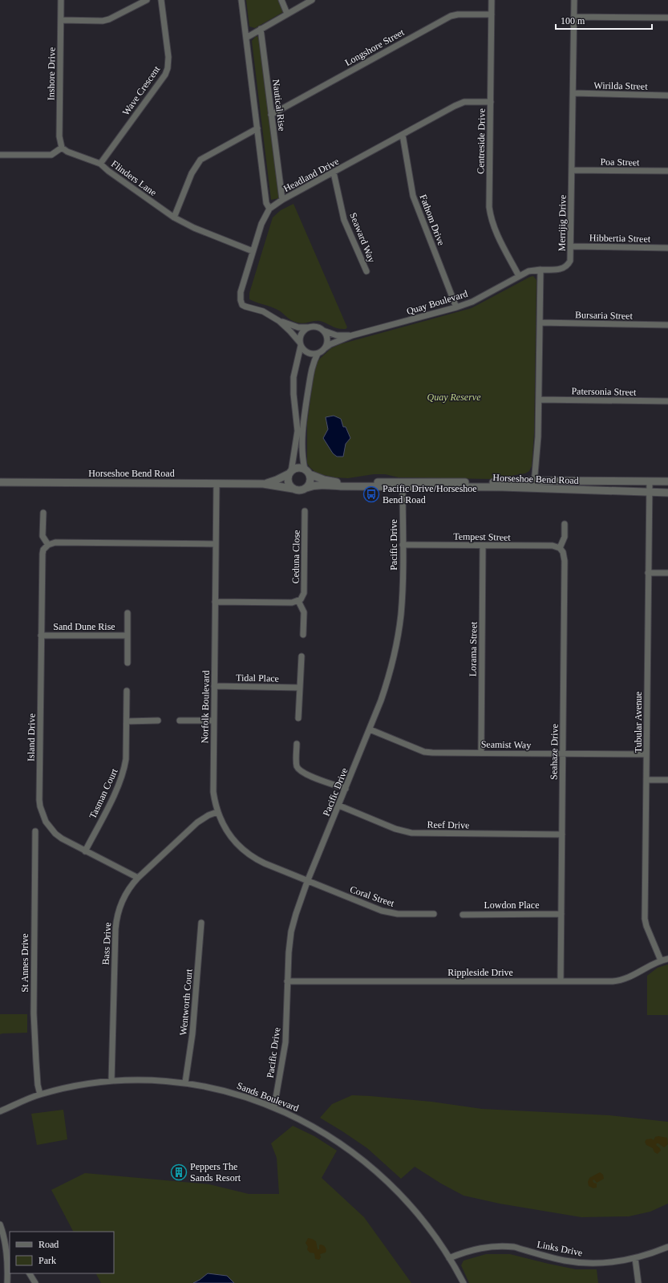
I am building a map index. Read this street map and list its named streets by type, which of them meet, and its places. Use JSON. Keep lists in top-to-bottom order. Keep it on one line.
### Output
{"streets":{"street":["Longshore Street","Inshore Drive","Wirilda Street","Wave Crescent","Nautical Rise","Centreside Drive","Poa Street","Headland Drive","Flinders Lane","Fathom Drive","Merrijig Drive","Seaward Way","Hibbertia Street","Quay Boulevard","Bursaria Street","Patersonia Street","Horseshoe Bend Road","Tempest Street","Pacific Drive","Ceduna Close","Sand Dune Rise","Lorama Street","Tidal Place","Norfolk Boulevard","Tubular Avenue","Island Drive","Seamist Way","Seahaze Drive","Tasman Court","Reef Drive","Coral Street","Lowdon Place","Bass Drive","St Annes Drive","Rippleside Drive","Wentworth Court","Sands Boulevard","Links Drive"]},"crossings":[["Longshore Street","Nautical Rise"],["Longshore Street","Centreside Drive"],["Inshore Drive","Flinders Lane"],["Wirilda Street","Merrijig Drive"],["Wave Crescent","Flinders Lane"],["Nautical Rise","Headland Drive"],["Centreside Drive","Headland Drive"],["Centreside Drive","Quay Boulevard"],["Poa Street","Merrijig Drive"],["Headland Drive","Fathom Drive"],["Headland Drive","Seaward Way"],["Fathom Drive","Quay Boulevard"],["Merrijig Drive","Hibbertia Street"],["Merrijig Drive","Quay Boulevard"],["Horseshoe Bend Road","Pacific Drive"],["Horseshoe Bend Road","Norfolk Boulevard"],["Horseshoe Bend Road","Tubular Avenue"],["Tempest Street","Pacific Drive"],["Tempest Street","Lorama Street"],["Tempest Street","Seahaze Drive"],["Pacific Drive","Norfolk Boulevard"],["Pacific Drive","Seamist Way"],["Pacific Drive","Reef Drive"],["Pacific Drive","Coral Street"],["Pacific Drive","Rippleside Drive"],["Pacific Drive","Sands Boulevard"],["Sand Dune Rise","Island Drive"],["Lorama Street","Seamist Way"],["Tidal Place","Norfolk Boulevard"],["Norfolk Boulevard","Coral Street"],["Norfolk Boulevard","Bass Drive"],["Tubular Avenue","Seamist Way"],["Tubular Avenue","Rippleside Drive"],["Island Drive","Tasman Court"],["Island Drive","Bass Drive"],["Seamist Way","Seahaze Drive"],["Seahaze Drive","Reef Drive"],["Seahaze Drive","Lowdon Place"],["Seahaze Drive","Rippleside Drive"],["Bass Drive","Sands Boulevard"],["St Annes Drive","Sands Boulevard"],["Wentworth Court","Sands Boulevard"],["Sands Boulevard","Links Drive"]],"parks":["Quay Reserve"],"places":{"bus stop":["Pacific Drive/Horseshoe Bend Road"],"building":["Peppers The Sands Resort"]},"legend":["Road","Park"],"scale_bar":"100 m"}
